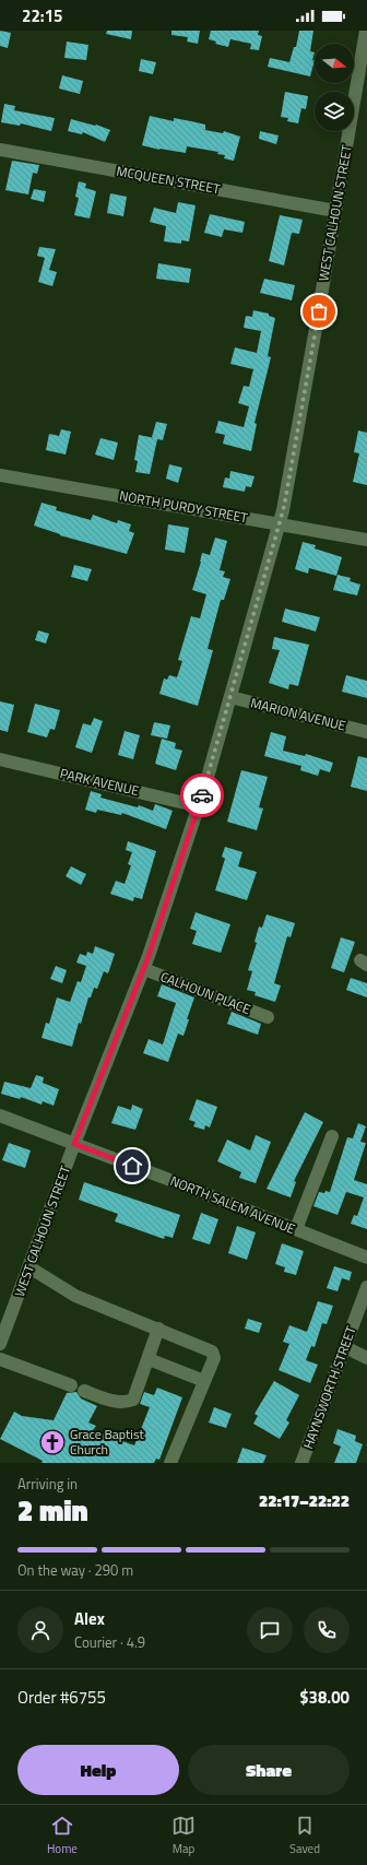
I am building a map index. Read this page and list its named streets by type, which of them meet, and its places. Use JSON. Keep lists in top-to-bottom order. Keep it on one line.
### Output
{"streets":{"street":["MCQUEEN STREET","WEST CALHOUN STREET","NORTH PURDY STREET","MARION AVENUE","PARK AVENUE","CALHOUN PLACE","NORTH SALEM AVENUE","HAYNSWORTH STREET"]},"crossings":[["MCQUEEN STREET","WEST CALHOUN STREET"],["WEST CALHOUN STREET","NORTH PURDY STREET"],["WEST CALHOUN STREET","MARION AVENUE"],["WEST CALHOUN STREET","PARK AVENUE"],["WEST CALHOUN STREET","CALHOUN PLACE"],["WEST CALHOUN STREET","NORTH SALEM AVENUE"]],"places":{"church":["Grace Baptist Church"]},"north":"right","page":{"status":"22:15","heading":["2 min","Arriving in","22:17–22:22"],"panel":["Alex","Courier · 4.9","Order #6755","$38.00"],"bar":"On the way · 290 m","buttons":["Help","Share"],"tabs":["Home","Map","Saved"]}}
